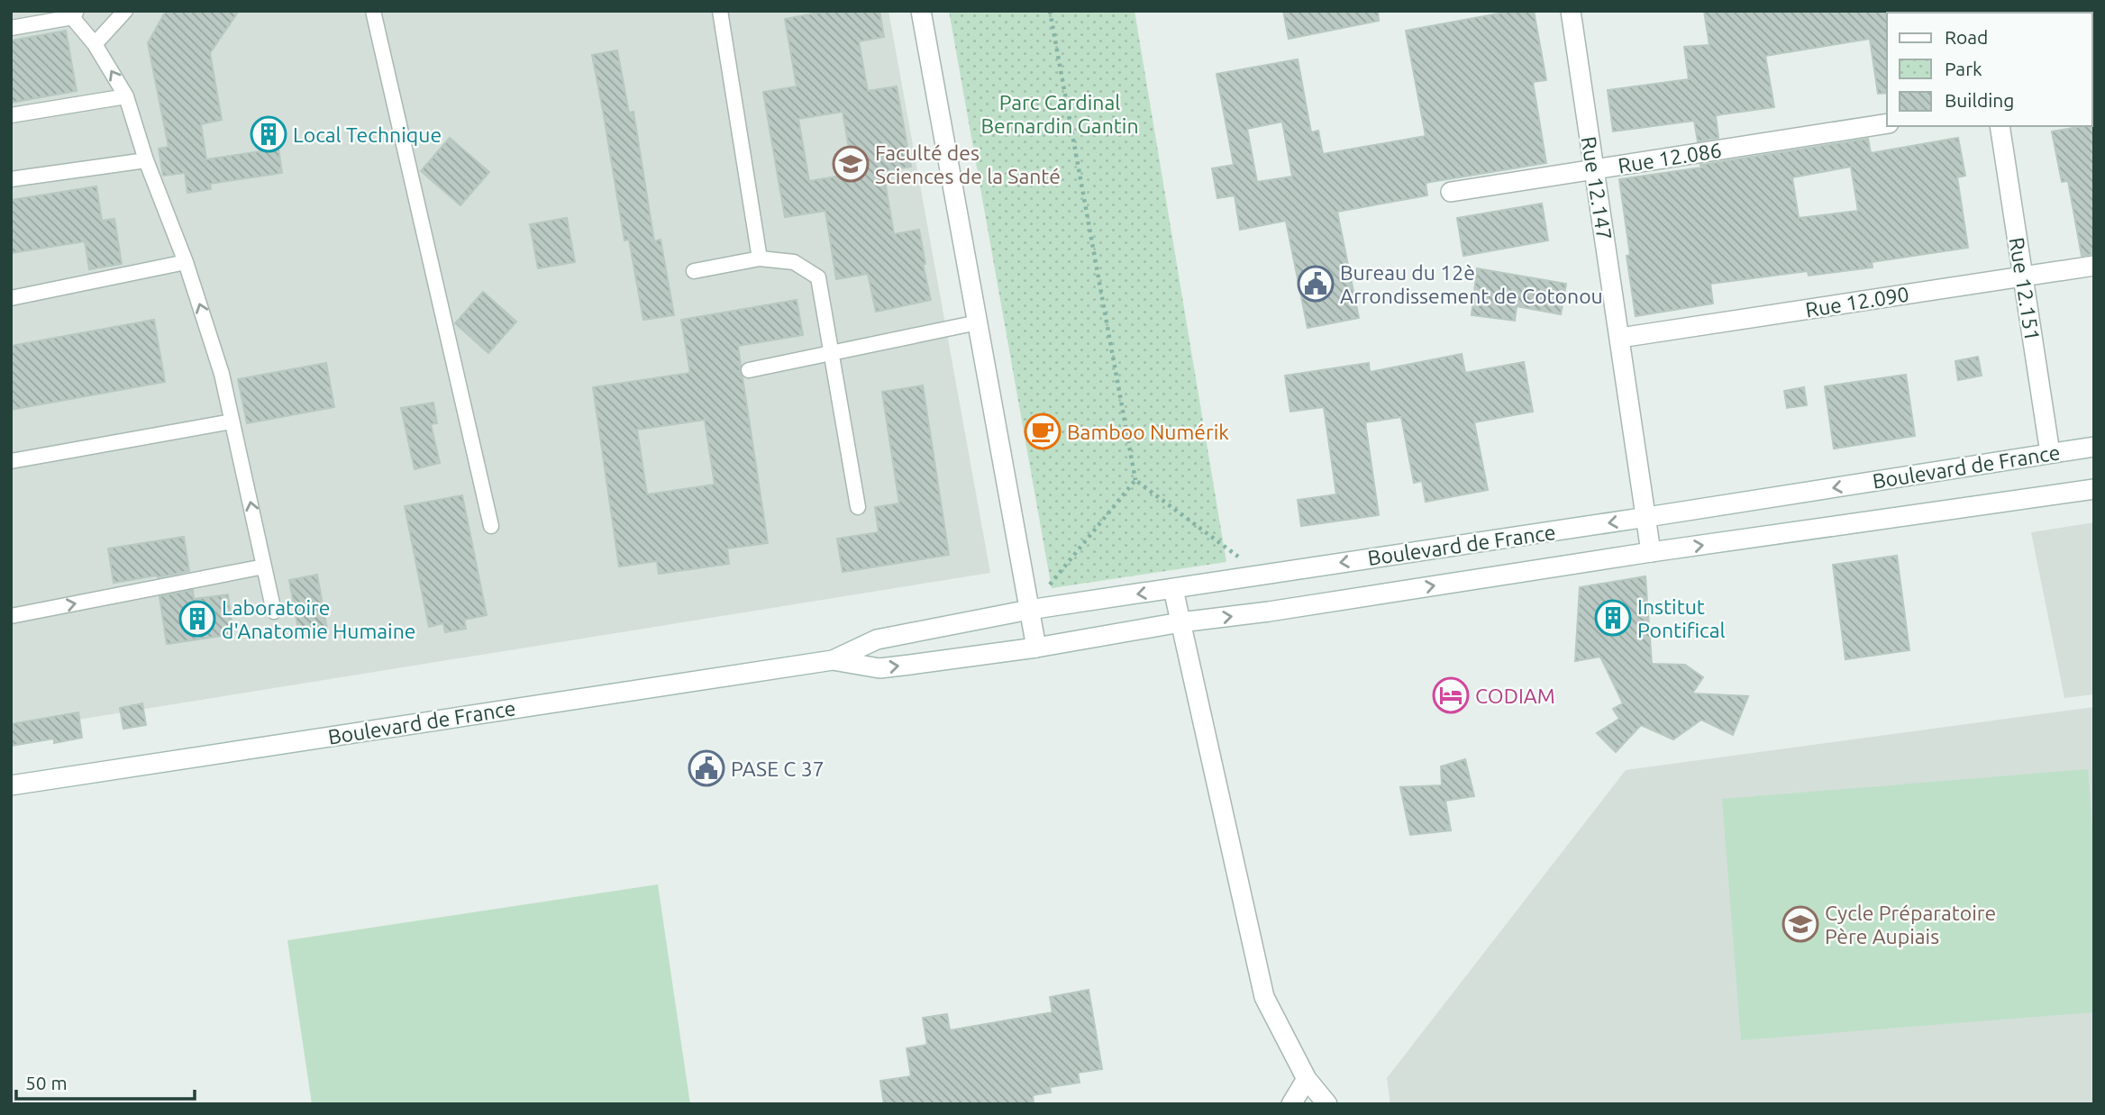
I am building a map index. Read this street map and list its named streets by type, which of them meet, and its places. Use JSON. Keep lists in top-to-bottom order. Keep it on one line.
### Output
{"streets":{"street":["Rue 12.086","Rue 12.147","Rue 12.151","Rue 12.090","Boulevard de France"]},"crossings":[["Rue 12.086","Rue 12.147"],["Rue 12.147","Rue 12.090"],["Rue 12.147","Boulevard de France"],["Rue 12.151","Rue 12.090"],["Rue 12.151","Boulevard de France"]],"parks":["Parc Cardinal Bernardin Gantin"],"places":{"building":["Local Technique","Institut Pontifical","Laboratoire d'Anatomie Humaine"],"school or university":["Faculté des Sciences de la Santé","Cycle Préparatoire Père Aupiais"],"public building":["Bureau du 12è Arrondissement de Cotonou","PASE C 37"],"cafe":["Bamboo Numérik"],"hotel":["CODIAM"]},"legend":["Road","Park","Building"],"scale_bar":"50 m"}
